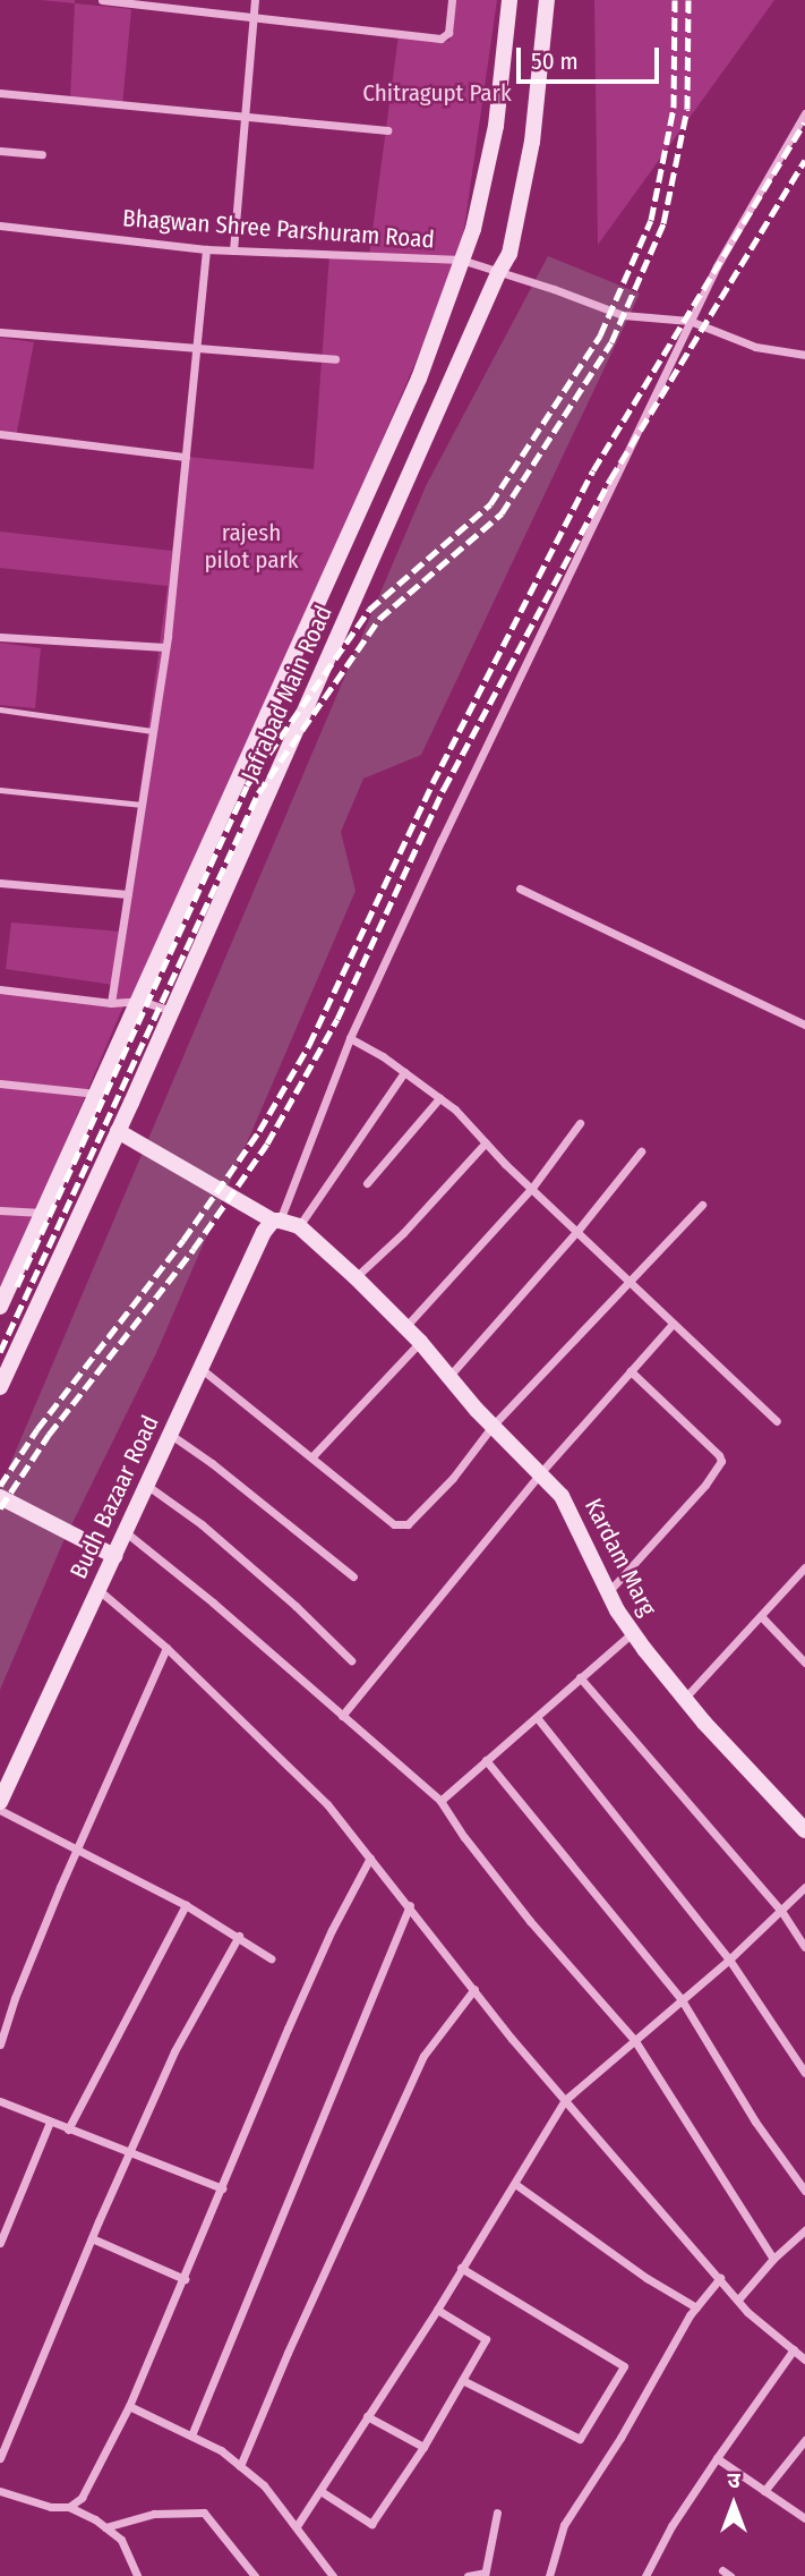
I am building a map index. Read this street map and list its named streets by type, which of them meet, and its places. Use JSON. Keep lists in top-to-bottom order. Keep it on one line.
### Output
{"streets":{"main road":["Jafrabad Main Road","Budh Bazaar Road","Kardam Marg"],"street":["Bhagwan Shree Parshuram Road"]},"crossings":[["Bhagwan Shree Parshuram Road","Jafrabad Main Road"],["Jafrabad Main Road","Kardam Marg"],["Budh Bazaar Road","Kardam Marg"]],"parks":["Chitragupt Park","rajesh pilot park"],"scale_bar":"50 m","north":"top"}
